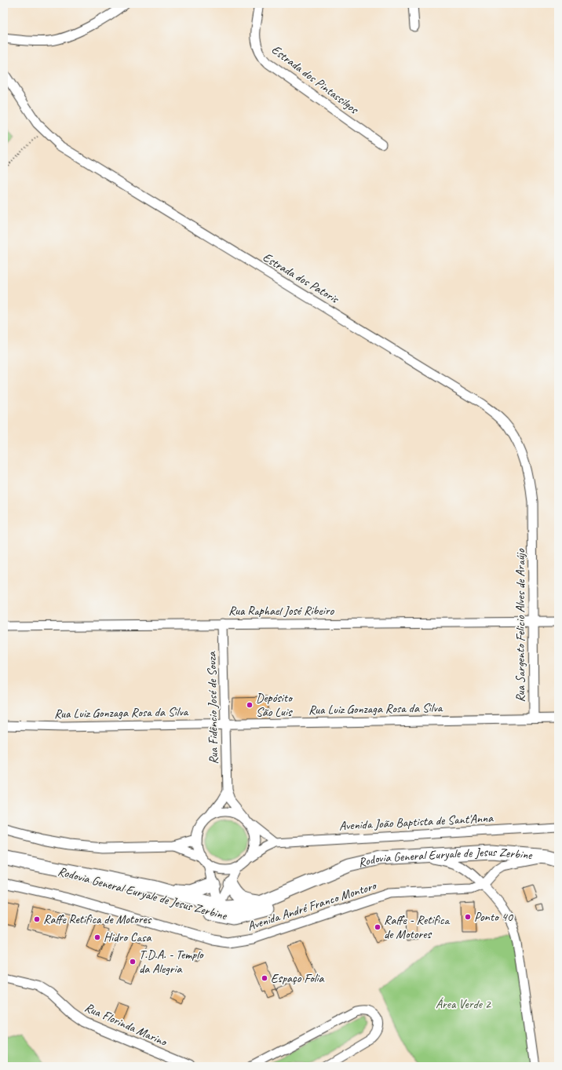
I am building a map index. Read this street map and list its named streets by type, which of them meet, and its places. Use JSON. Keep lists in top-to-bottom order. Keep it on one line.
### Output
{"streets":{"main road":["Rodovia General Euryale de Jesus Zerbine"],"street":["Estrada dos Pintassilgos","Estrada dos Patoris","Rua Raphael José Ribeiro","Rua Sargento Felicio Alves de Araújo","Rua Fidêncio José de Souza","Rua Luiz Gonzaga Rosa da Silva","Avenida João Baptista de Sant'Anna","Avenida André Franco Montoro","Rua Florinda Marino"]},"crossings":[["Estrada dos Patoris","Rua Sargento Felicio Alves de Araújo"],["Rua Raphael José Ribeiro","Rua Sargento Felicio Alves de Araújo"],["Rua Raphael José Ribeiro","Rua Fidêncio José de Souza"],["Rua Sargento Felicio Alves de Araújo","Rua Luiz Gonzaga Rosa da Silva"],["Rua Fidêncio José de Souza","Rua Luiz Gonzaga Rosa da Silva"],["Rua Fidêncio José de Souza","Avenida João Baptista de Sant'Anna"],["Rodovia General Euryale de Jesus Zerbine","Avenida André Franco Montoro"]],"parks":["Área Verde 2"],"places":["Depósito São Luis","Ponto 40","Raffe Retifica de Motores","Raffe - Retifica de Motores","Hidro Casa","T.D.A. - Templo da Alegria","Espaço Folia"]}
